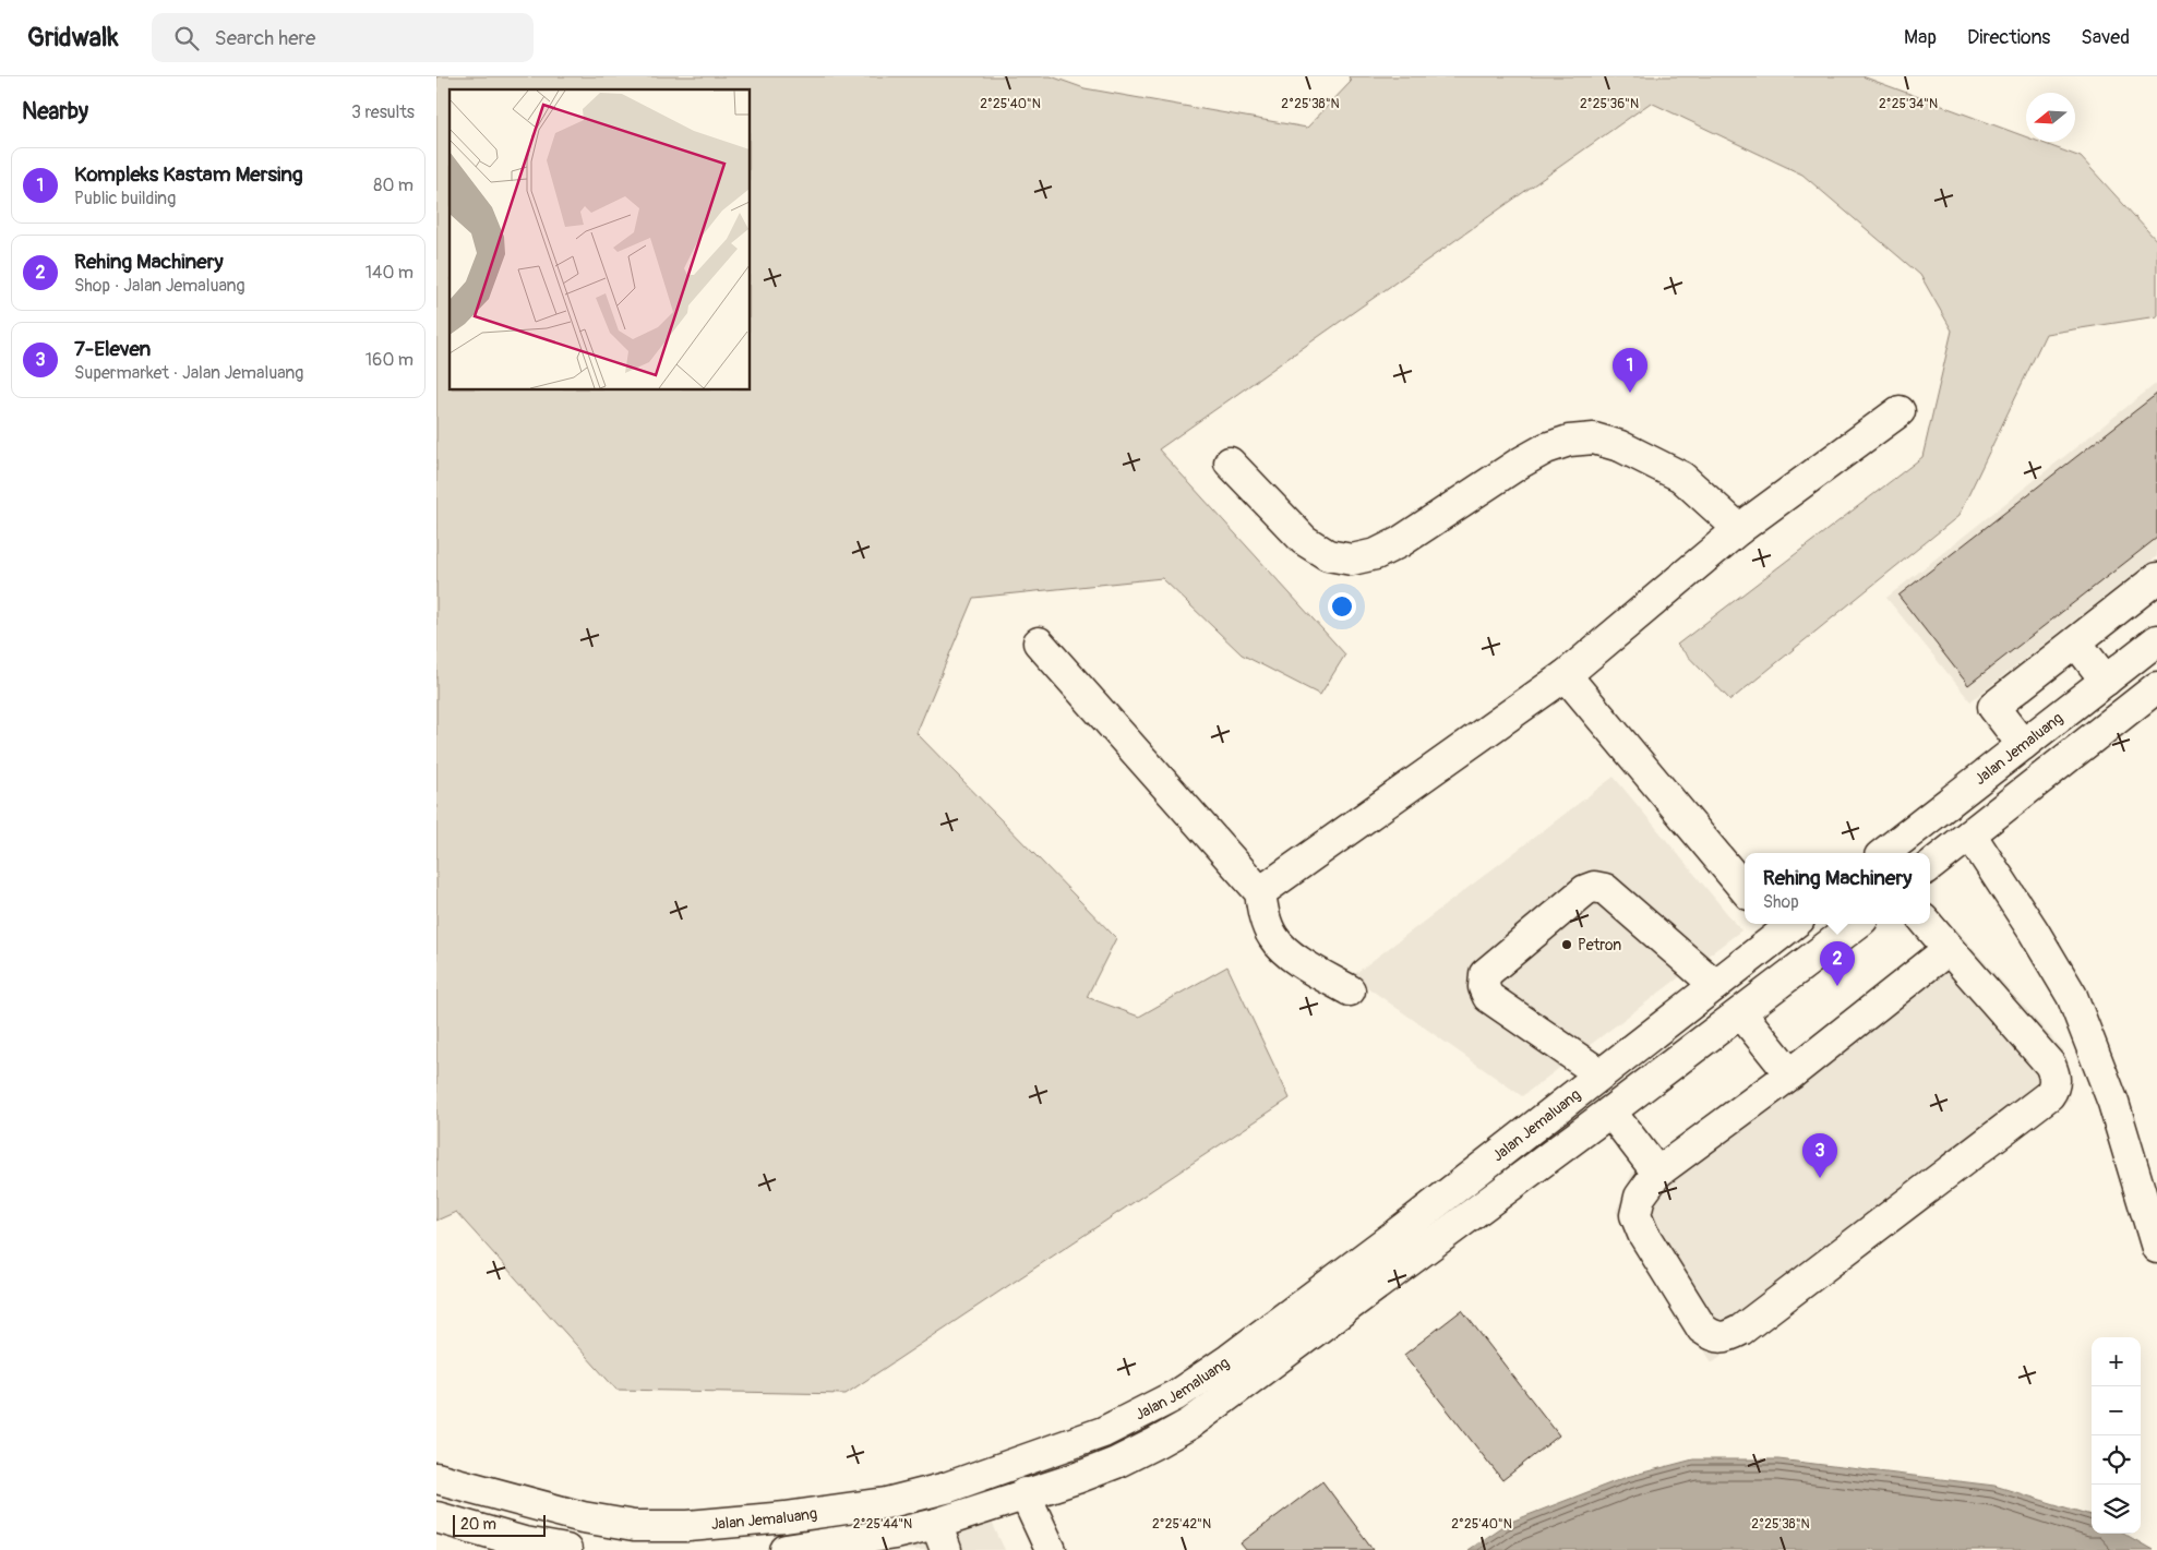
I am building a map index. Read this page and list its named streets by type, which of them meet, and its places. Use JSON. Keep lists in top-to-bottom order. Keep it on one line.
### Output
{"streets":{"main road":["Jalan Jemaluang"]},"places":["Petron"],"scale_bar":"20 m","north":"left","page":{"header":"Gridwalk","search":"Search here","nav":["Map","Directions","Saved"],"heading":["Nearby","3 results"],"list":[{"mark":"1","name":"Kompleks Kastam Mersing","note":"Public building","value":"80 m"},{"mark":"2","name":"Rehing Machinery","note":"Shop · Jalan Jemaluang","value":"140 m"},{"mark":"3","name":"7-Eleven","note":"Supermarket · Jalan Jemaluang","value":"160 m"}],"pins":["1","2","3"],"popup":["Rehing Machinery","Shop"],"map_buttons":["+","−"],"scale":"20 m"},"coordinates":["2°25'40\"N","2°25'38\"N","2°25'36\"N","2°25'34\"N","2°25'44\"N","2°25'42\"N"]}
